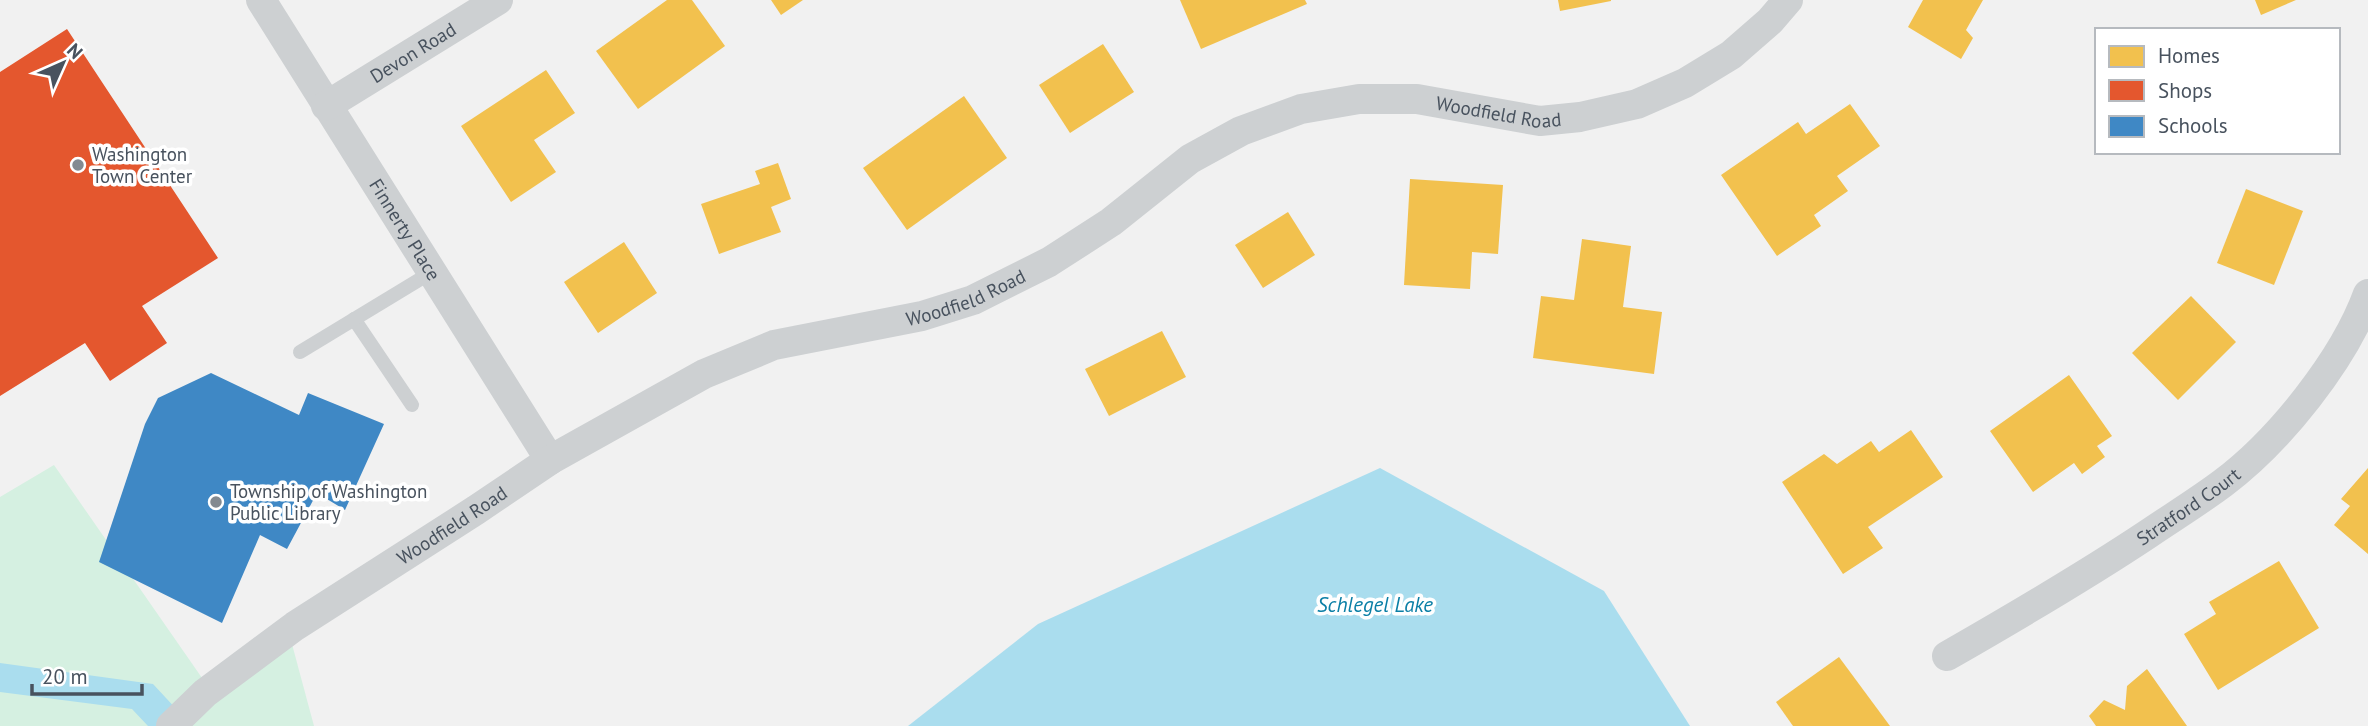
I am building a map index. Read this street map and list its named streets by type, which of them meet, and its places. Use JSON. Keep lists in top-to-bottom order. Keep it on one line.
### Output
{"streets":{"street":["Devon Road","Woodfield Road","Finnerty Place","Stratford Court"]},"crossings":[["Devon Road","Finnerty Place"],["Woodfield Road","Finnerty Place"]],"water":["Schlegel Lake"],"places":["Washington Town Center","Township of Washington Public Library"],"legend":["Homes","Shops","Schools"],"scale_bar":"20 m","north":"top right"}
